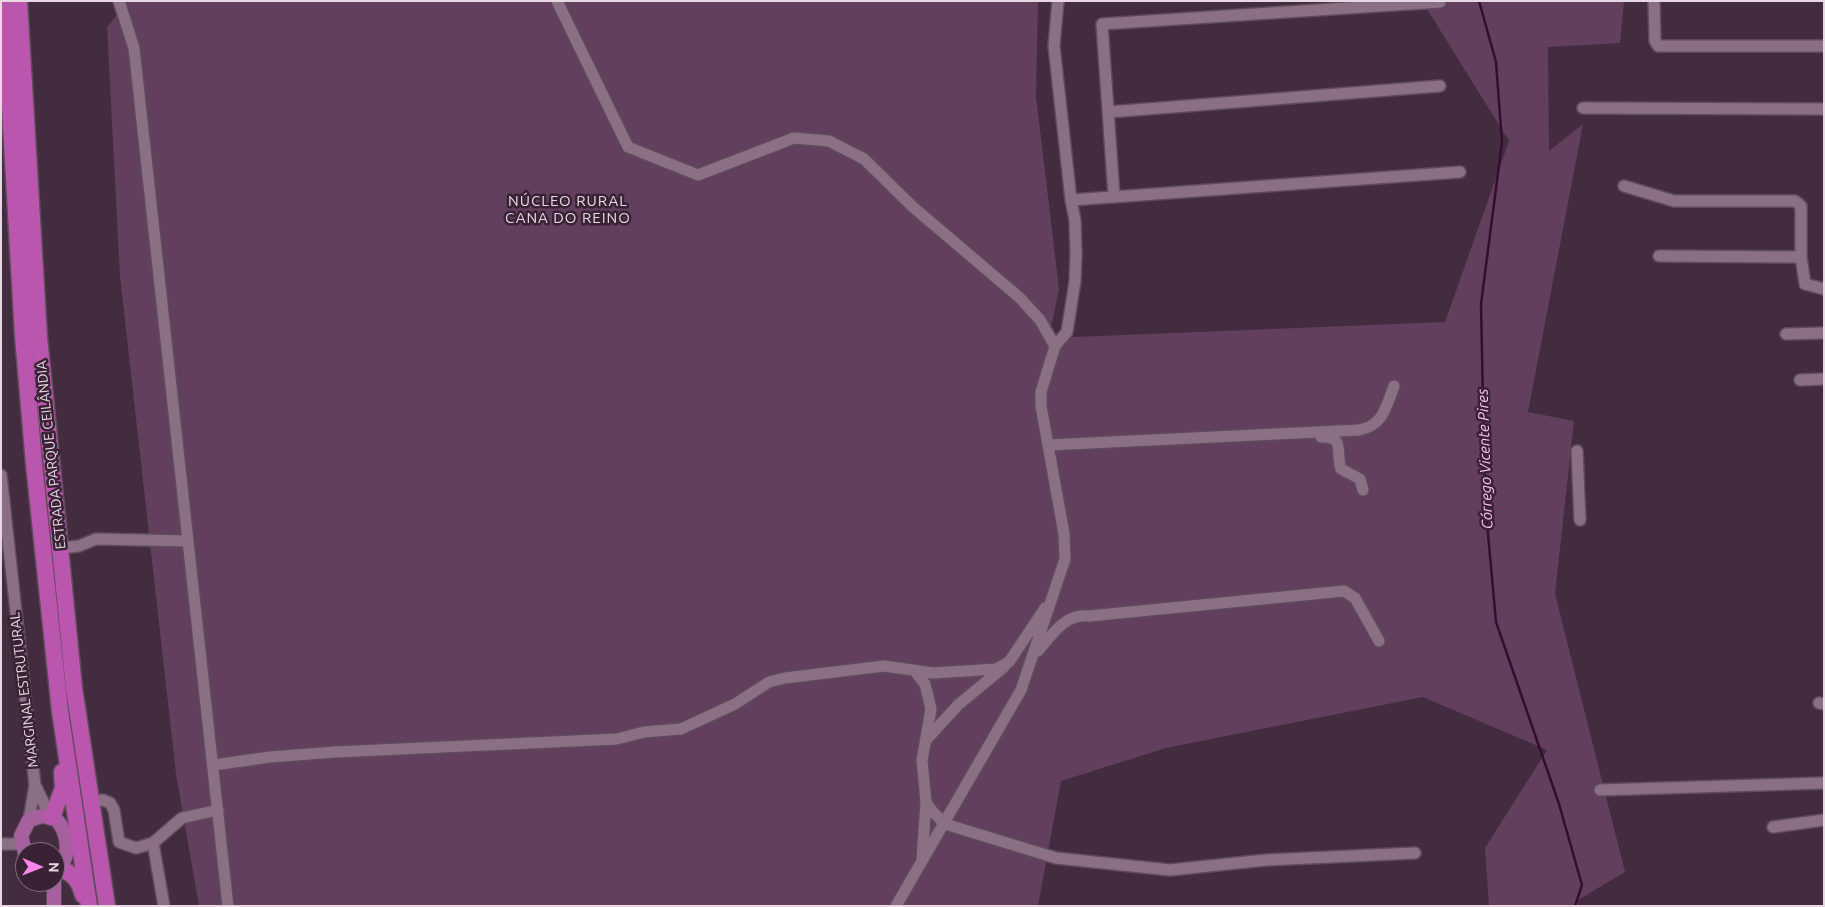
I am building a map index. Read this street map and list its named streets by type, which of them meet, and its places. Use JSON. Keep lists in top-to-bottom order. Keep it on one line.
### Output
{"streets":{"highway":["ESTRADA PARQUE CEILÂNDIA"],"street":["MARGINAL ESTRUTURAL"]},"districts":["NÚCLEO RURAL CANA DO REINO"],"water":["Córrego Vicente Pires"],"north":"right"}
